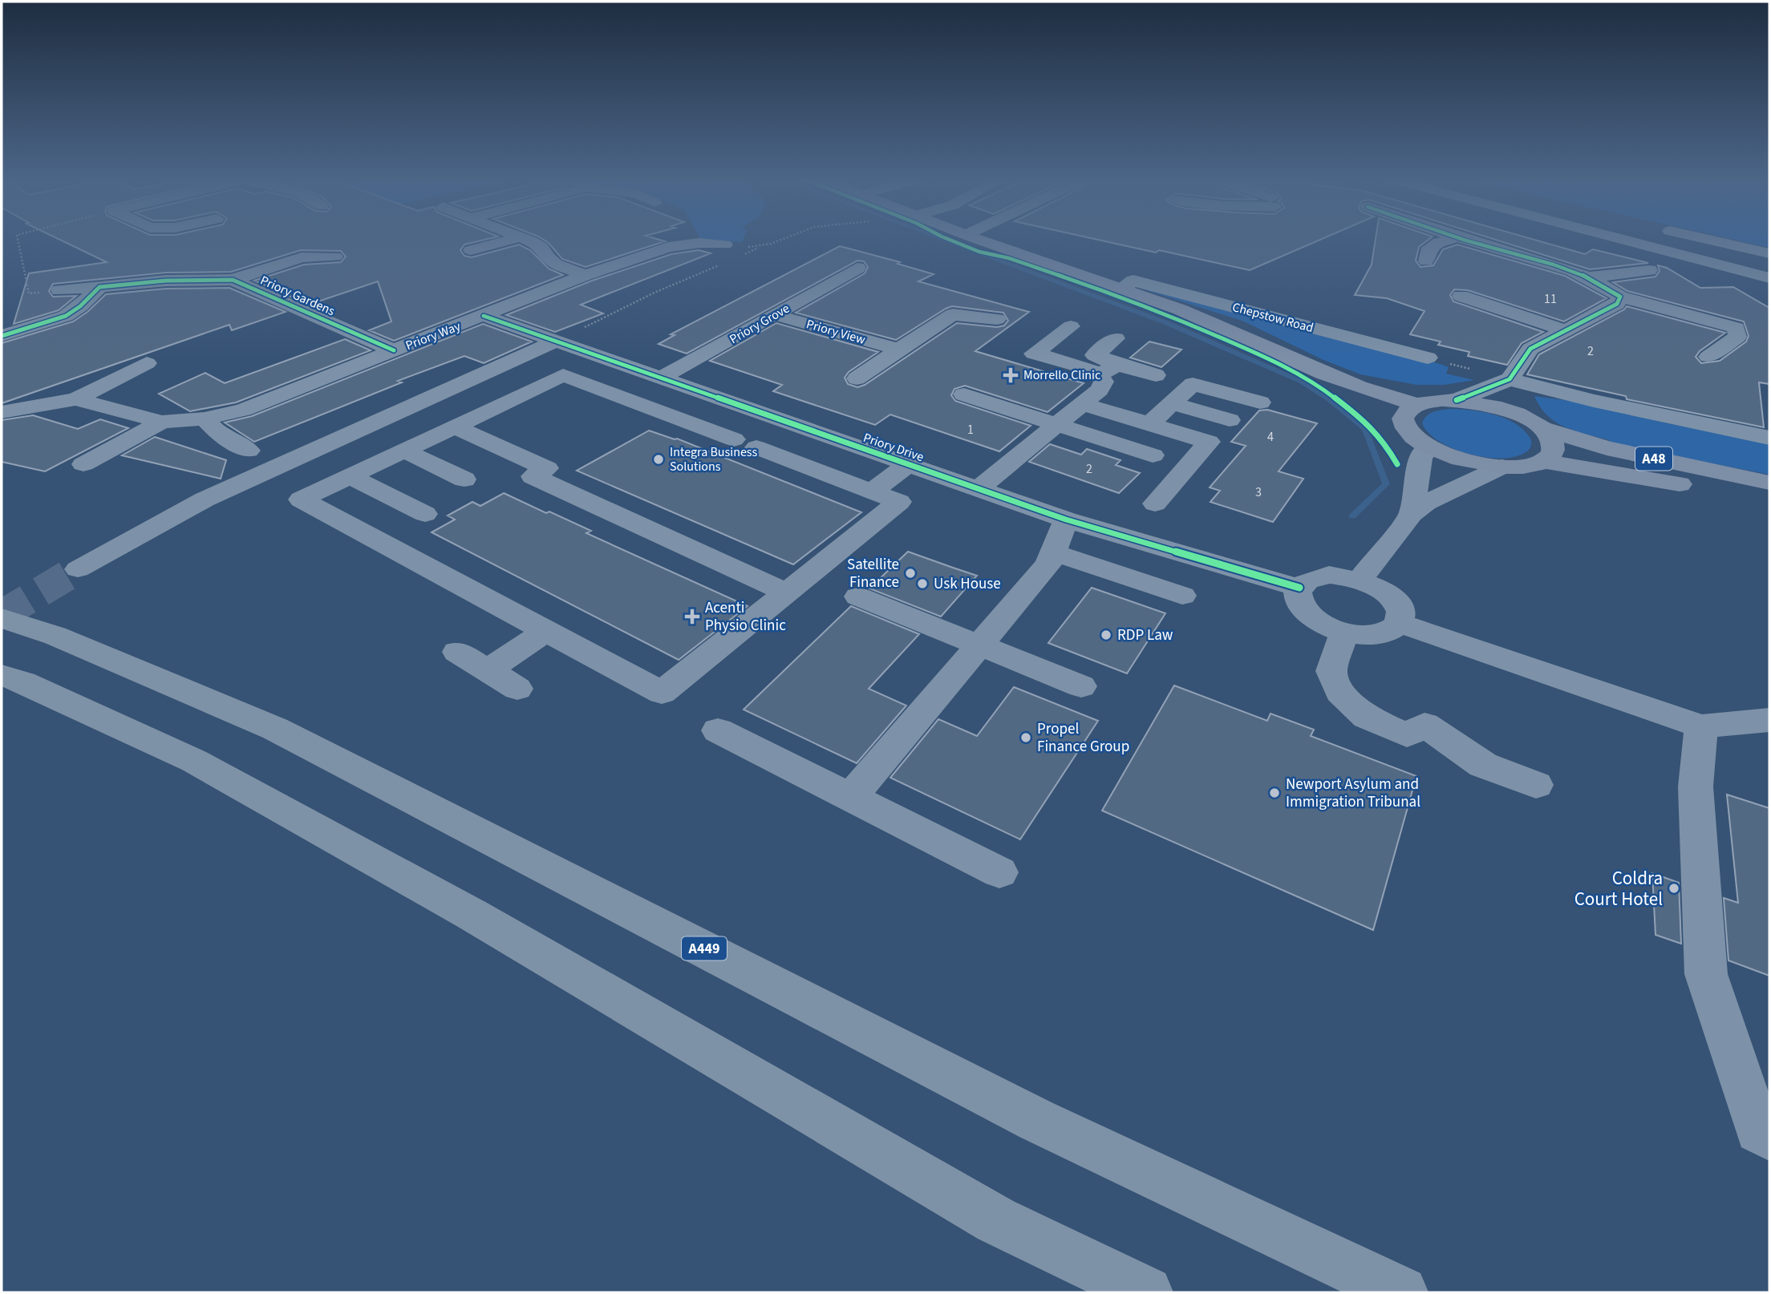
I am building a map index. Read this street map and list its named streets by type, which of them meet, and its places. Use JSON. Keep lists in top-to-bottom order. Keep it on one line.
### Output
{"streets":{"highway":["A449"],"main road":["Chepstow Road","A48"],"street":["Priory Gardens","Priory Grove","Priory View","Priory Way","Priory Drive"]},"crossings":[["Priory Gardens","Priory Way"],["Priory Grove","Priory View"],["Priory Grove","Priory Drive"],["Priory Way","Priory Drive"]],"places":{"health":["Morrello Clinic","Acenti Physio Clinic"],"other":["Integra Business Solutions","Satellite Finance","Usk House","RDP Law","Propel Finance Group","Newport Asylum and Immigration Tribunal","Coldra Court Hotel"]},"house_numbers":["11","2","1","4","2","3"]}
